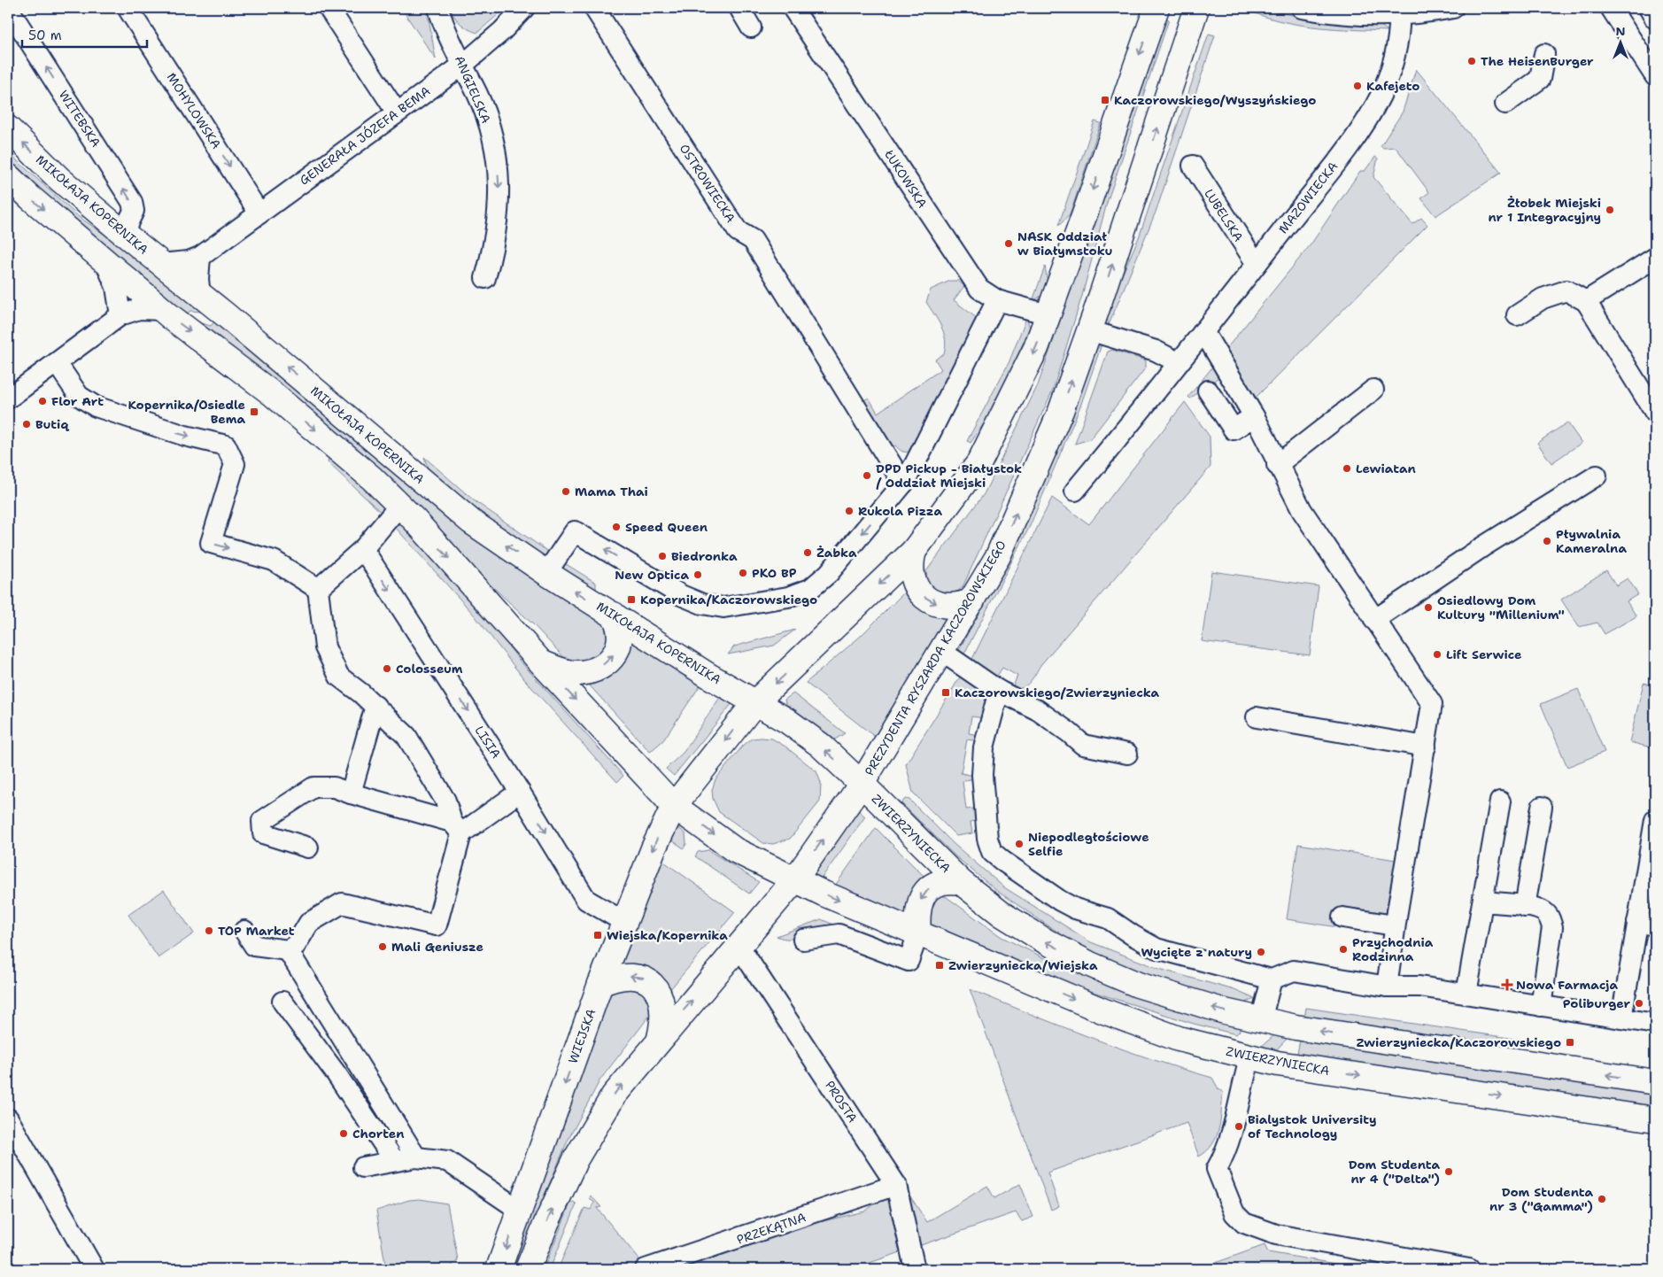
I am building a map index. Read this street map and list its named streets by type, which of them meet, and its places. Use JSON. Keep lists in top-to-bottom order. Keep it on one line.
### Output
{"streets":{"main road":["MIKOŁAJA KOPERNIKA","PREZYDENTA RYSZARDA KACZOROWSKIEGO","ZWIERZYNIECKA","WIEJSKA"],"street":["ANGIELSKA","MOHYLOWSKA","WITEBSKA","GENERAŁA JÓZEFA BEMA","ŁUKOWSKA","OSTROWIECKA","MAZOWIECKA","LUBELSKA","LISIA","PROSTA","PRZEKĄTNA"]},"crossings":[["ANGIELSKA","GENERAŁA JÓZEFA BEMA"],["MOHYLOWSKA","GENERAŁA JÓZEFA BEMA"],["WITEBSKA","MIKOŁAJA KOPERNIKA"],["GENERAŁA JÓZEFA BEMA","MIKOŁAJA KOPERNIKA"],["MAZOWIECKA","LUBELSKA"],["MIKOŁAJA KOPERNIKA","PREZYDENTA RYSZARDA KACZOROWSKIEGO"],["MIKOŁAJA KOPERNIKA","ZWIERZYNIECKA"],["MIKOŁAJA KOPERNIKA","WIEJSKA"],["PREZYDENTA RYSZARDA KACZOROWSKIEGO","ZWIERZYNIECKA"],["LISIA","WIEJSKA"],["ZWIERZYNIECKA","WIEJSKA"],["PROSTA","PRZEKĄTNA"]],"one_way":["ANGIELSKA","WITEBSKA"],"places":{"other":["The HeisenBurger","Kafejeto","Żłobek Miejski nr 1 Integracyjny","NASK Oddział w Białymstoku","Flor Art","Butiq","Lewiatan","DPD Pickup - Białystok / Oddział Miejski","Mama Thai","Rukola Pizza","Speed Queen","Pływalnia Kameralna","Żabka","Biedronka","PKO BP","New Optica","Osiedlowy Dom Kultury \"Millenium\"","Lift Serwice","Colosseum","Niepodległościowe Selfie","TOP Market","Mali Geniusze","Przychodnia Rodzinna","Wycięte z natury","Poliburger","Bialystok University of Technology","Chorten","Dom Studenta nr 4 (\"Delta\")","Dom Studenta nr 3 (\"Gamma\")"],"transit":["Kaczorowskiego/Wyszyńskiego","Kopernika/Osiedle Bema","Kopernika/Kaczorowskiego","Kaczorowskiego/Zwierzyniecka","Wiejska/Kopernika","Zwierzyniecka/Wiejska","Zwierzyniecka/Kaczorowskiego"],"health":["Nowa Farmacja"]},"scale_bar":"50 m","north":"top"}
